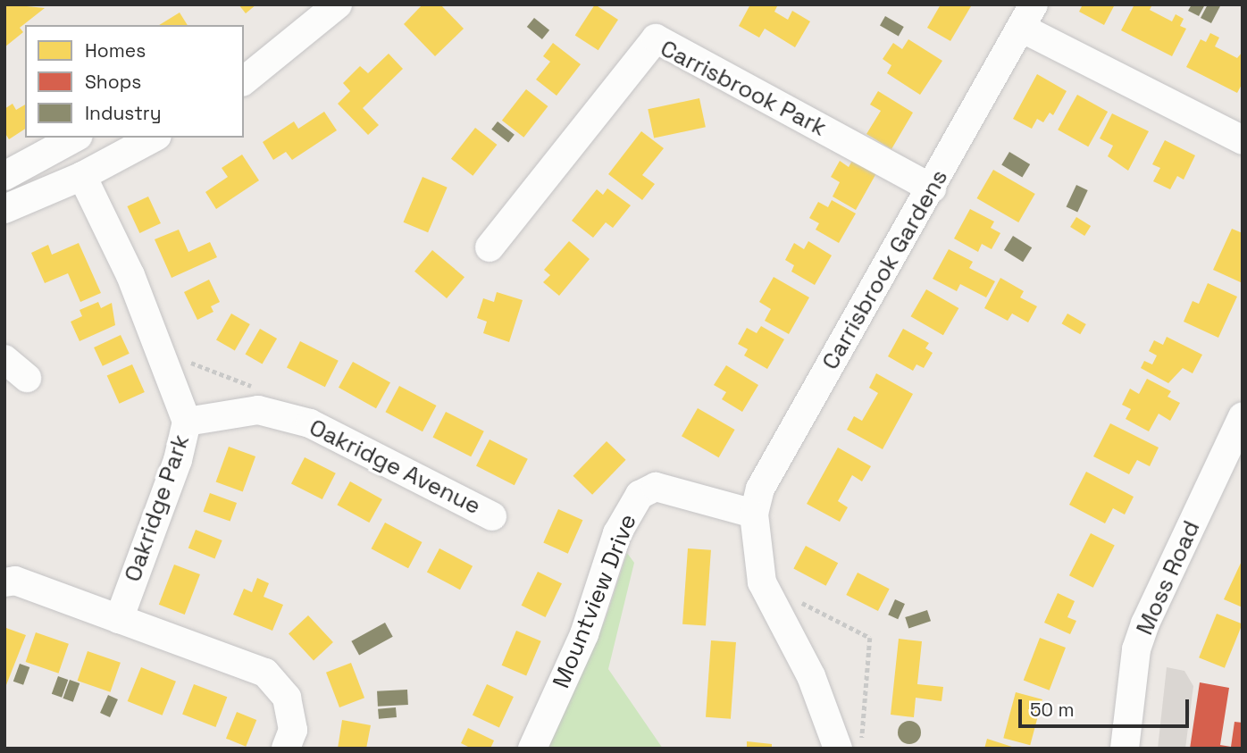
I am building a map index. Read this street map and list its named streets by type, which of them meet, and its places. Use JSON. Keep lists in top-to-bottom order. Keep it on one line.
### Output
{"streets":{"street":["Carrisbrook Park","Carrisbrook Gardens","Oakridge Avenue","Oakridge Park","Moss Road","Mountview Drive"]},"crossings":[["Carrisbrook Park","Carrisbrook Gardens"],["Carrisbrook Gardens","Mountview Drive"],["Oakridge Avenue","Oakridge Park"]],"legend":["Homes","Shops","Industry"],"scale_bar":"50 m"}
